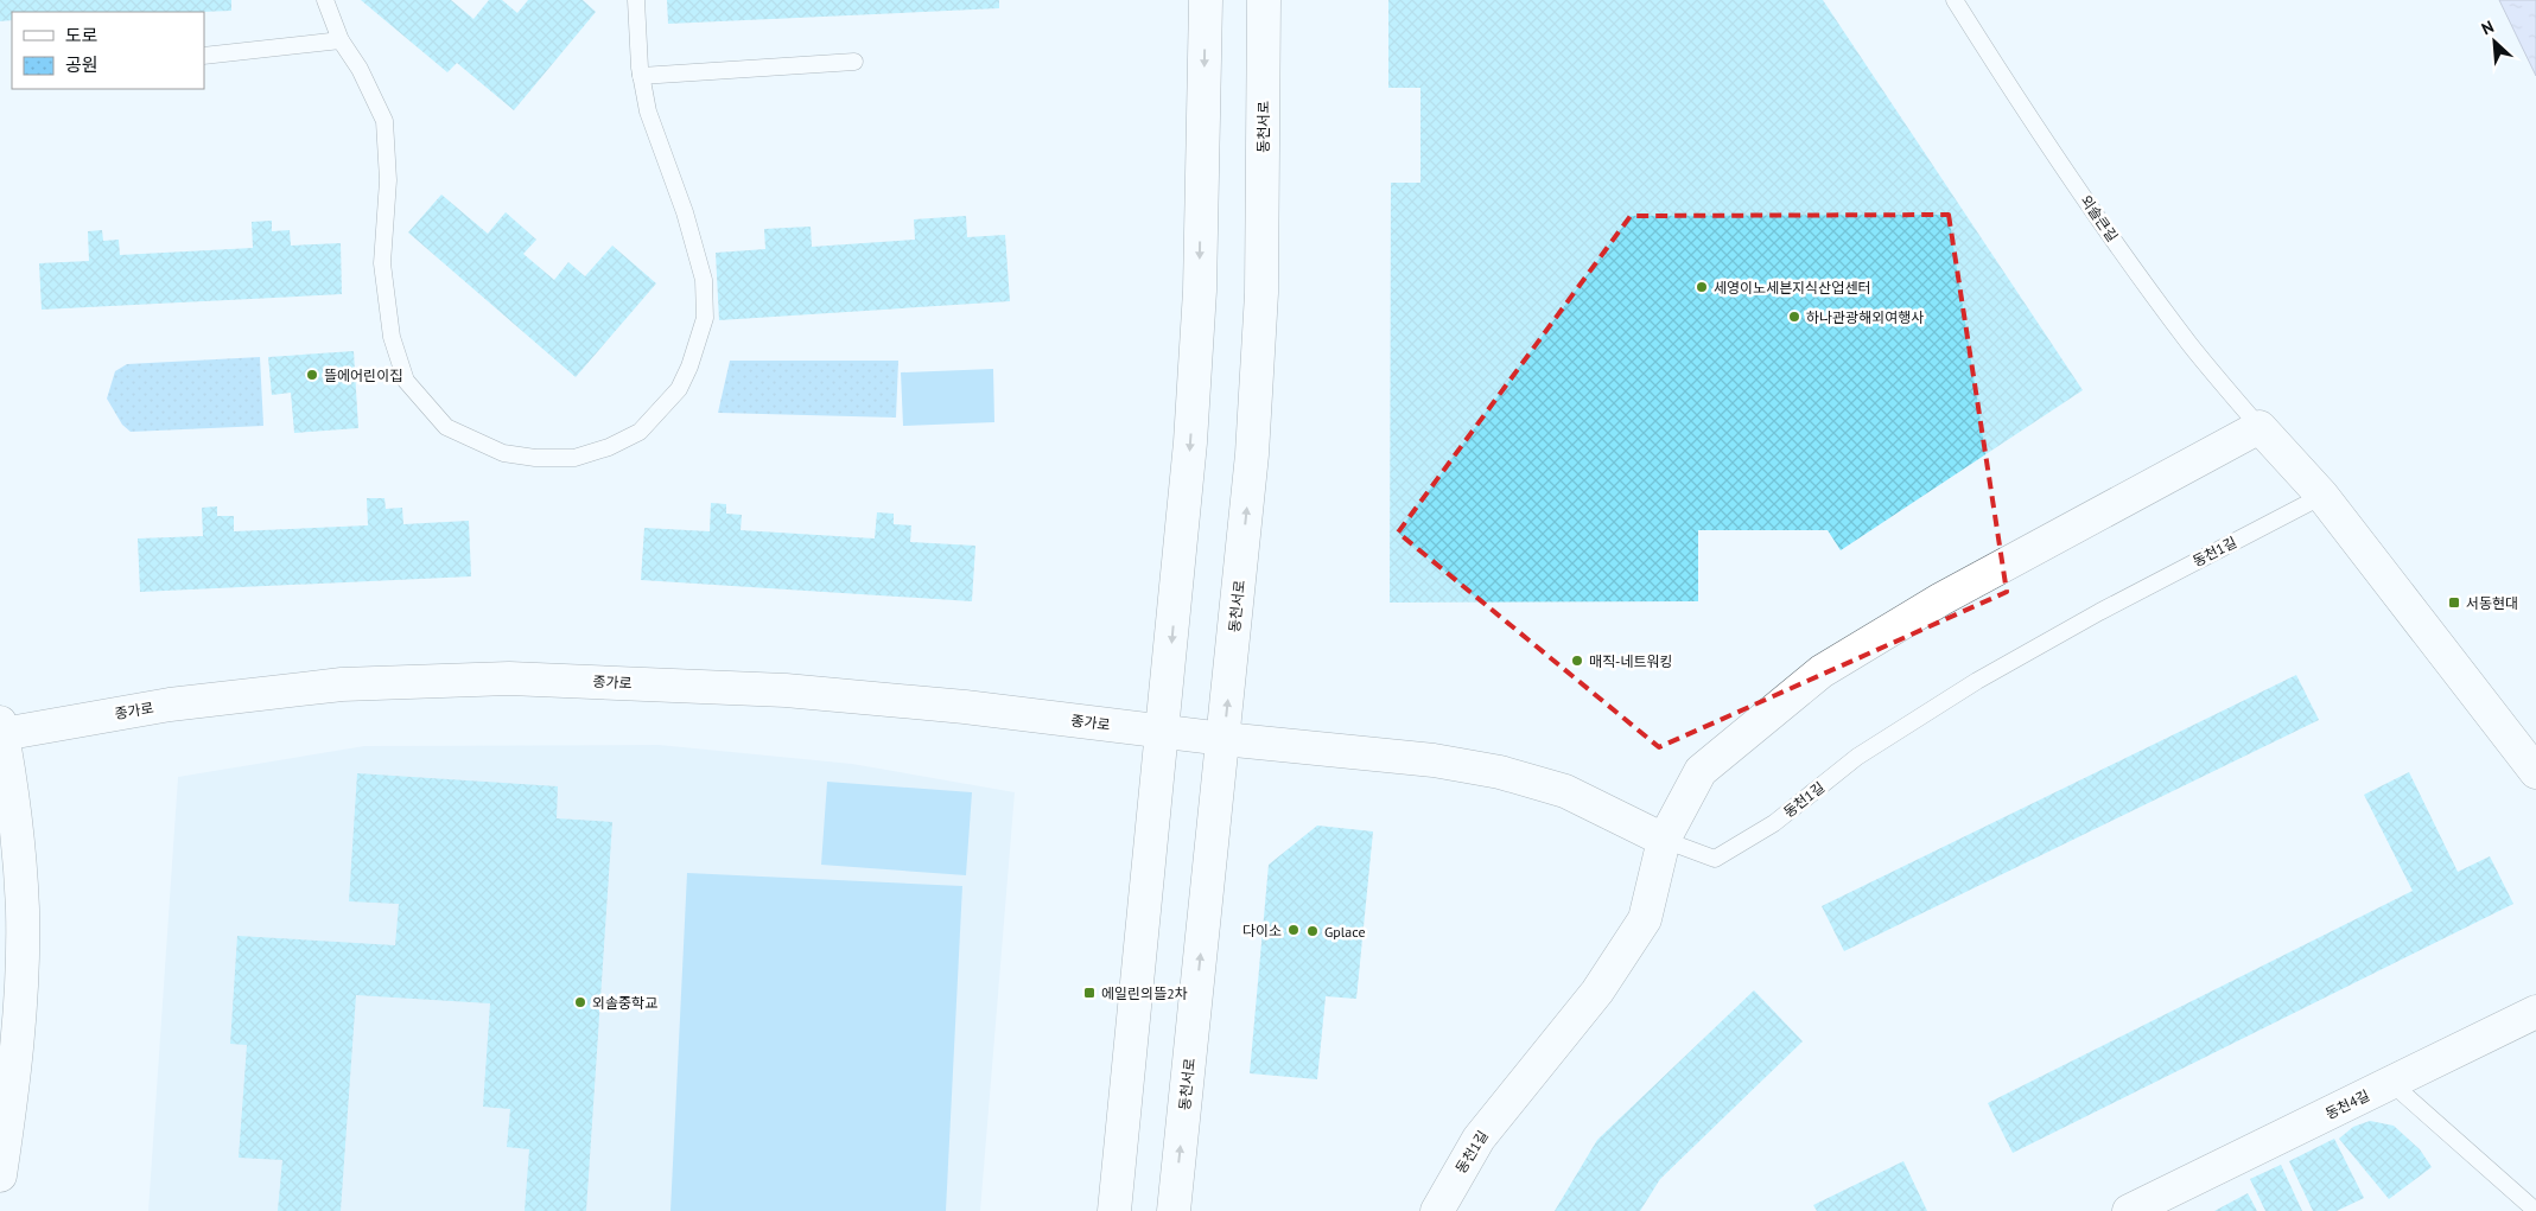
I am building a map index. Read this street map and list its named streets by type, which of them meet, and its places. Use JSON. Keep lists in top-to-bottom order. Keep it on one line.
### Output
{"streets":{"street":["동천서로","동천1길","종가로","동천4길"],"lane":["외솔큰길"]},"crossings":[["동천서로","종가로"],["동천1길","종가로"]],"places":{"other":["세영이노세븐지식산업센터","하나관광해외여행사","뜰에어린이집","매직-네트워킹","다이소","Gplace","외솔중학교"],"transit":["서동현대","에일린의뜰2차"]},"legend":["도로","공원"],"north":"top left"}
